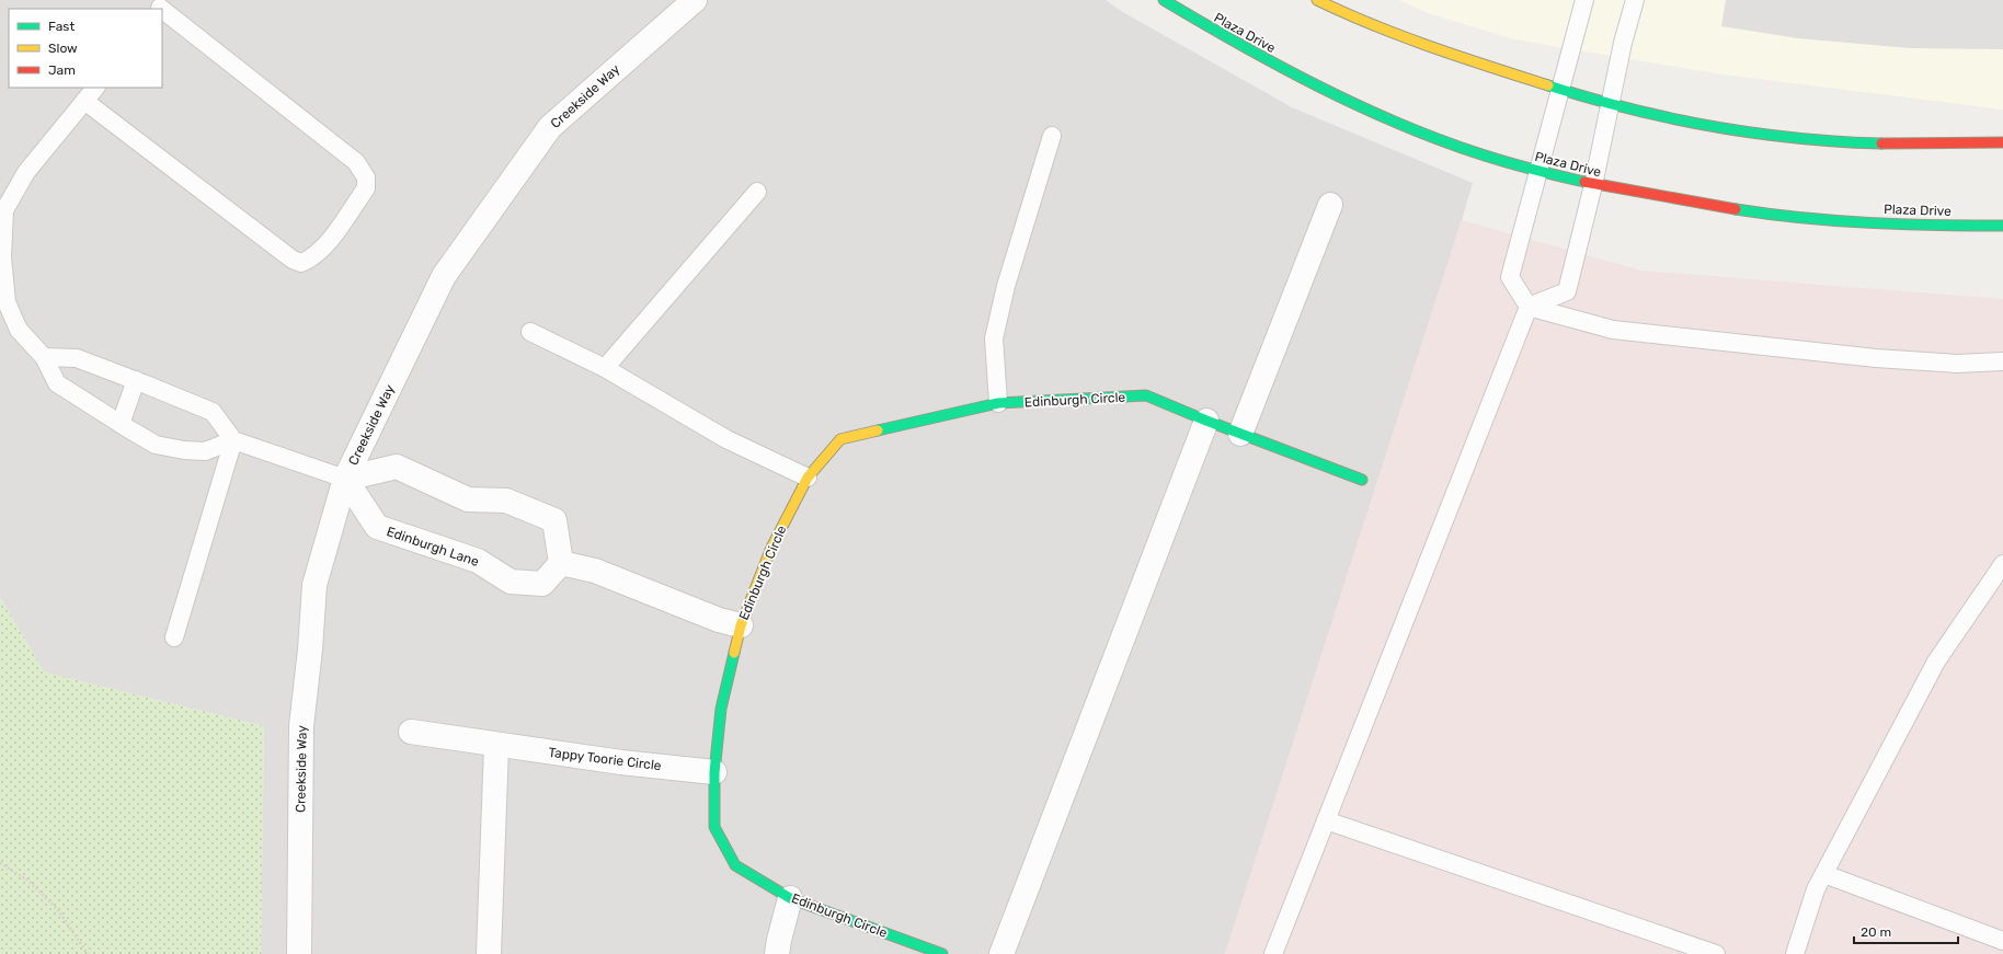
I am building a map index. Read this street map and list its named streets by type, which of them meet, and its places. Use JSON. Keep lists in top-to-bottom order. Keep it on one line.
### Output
{"streets":{"street":["Plaza Drive","Creekside Way","Edinburgh Circle","Edinburgh Lane","Tappy Toorie Circle"]},"crossings":[["Creekside Way","Edinburgh Lane"],["Edinburgh Circle","Tappy Toorie Circle"]],"legend":["Fast","Slow","Jam"],"scale_bar":"20 m"}
